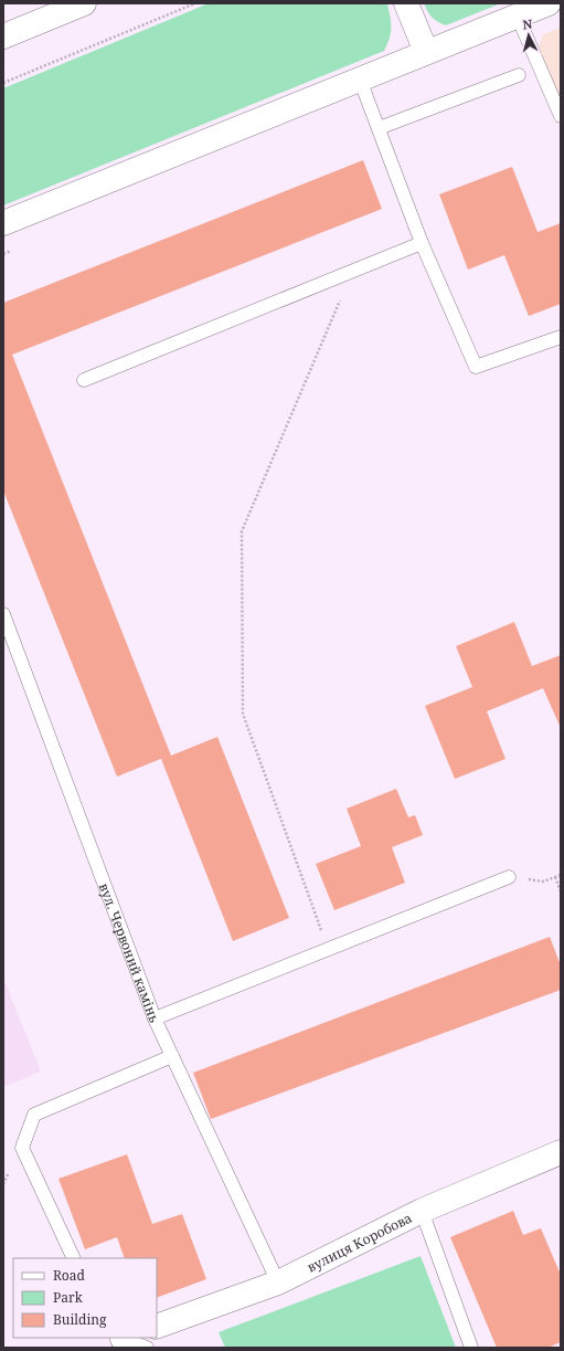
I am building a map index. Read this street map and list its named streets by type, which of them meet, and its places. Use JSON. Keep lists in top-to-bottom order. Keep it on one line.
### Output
{"streets":{"street":["вулиця Коробова"],"lane":["вул. Червоний камінь"]},"crossings":[["вул. Червоний камінь","вулиця Коробова"]],"legend":["Road","Park","Building"],"north":"top"}
